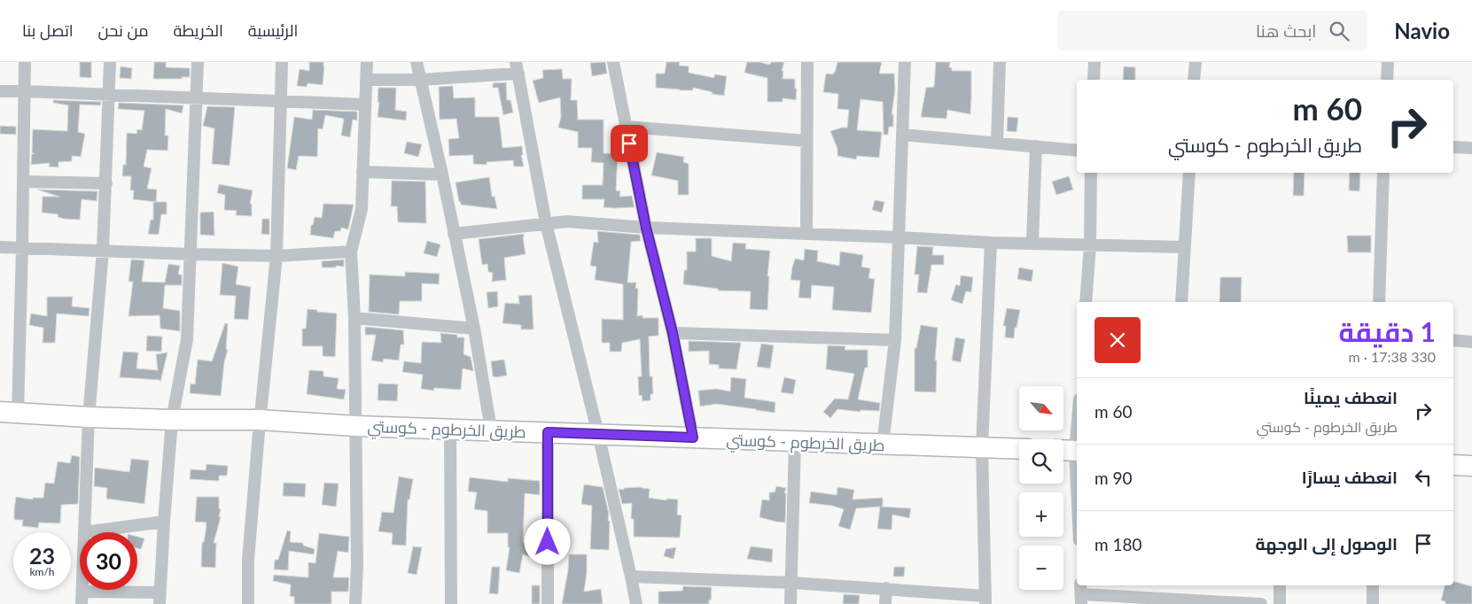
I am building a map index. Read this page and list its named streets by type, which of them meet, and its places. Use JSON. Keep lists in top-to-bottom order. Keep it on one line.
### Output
{"streets":{"highway":["طريق الخرطوم - كوستي"]},"north":"bottom right","page":{"header":"Navio","search":"ابحث هنا","nav":["الرئيسية","الخريطة","من نحن","اتصل بنا"],"turn":["60 m","طريق الخرطوم - كوستي"],"heading":["1 دقيقة","330 m · 17:38"],"list":[{"name":"انعطف يمينًا","note":"طريق الخرطوم - كوستي","value":"60 m"},{"name":"انعطف يسارًا","value":"90 m"},{"name":"الوصول إلى الوجهة","value":"180 m"}],"map_buttons":["+","−"],"speed":"23 km/h","limit":"30"}}
